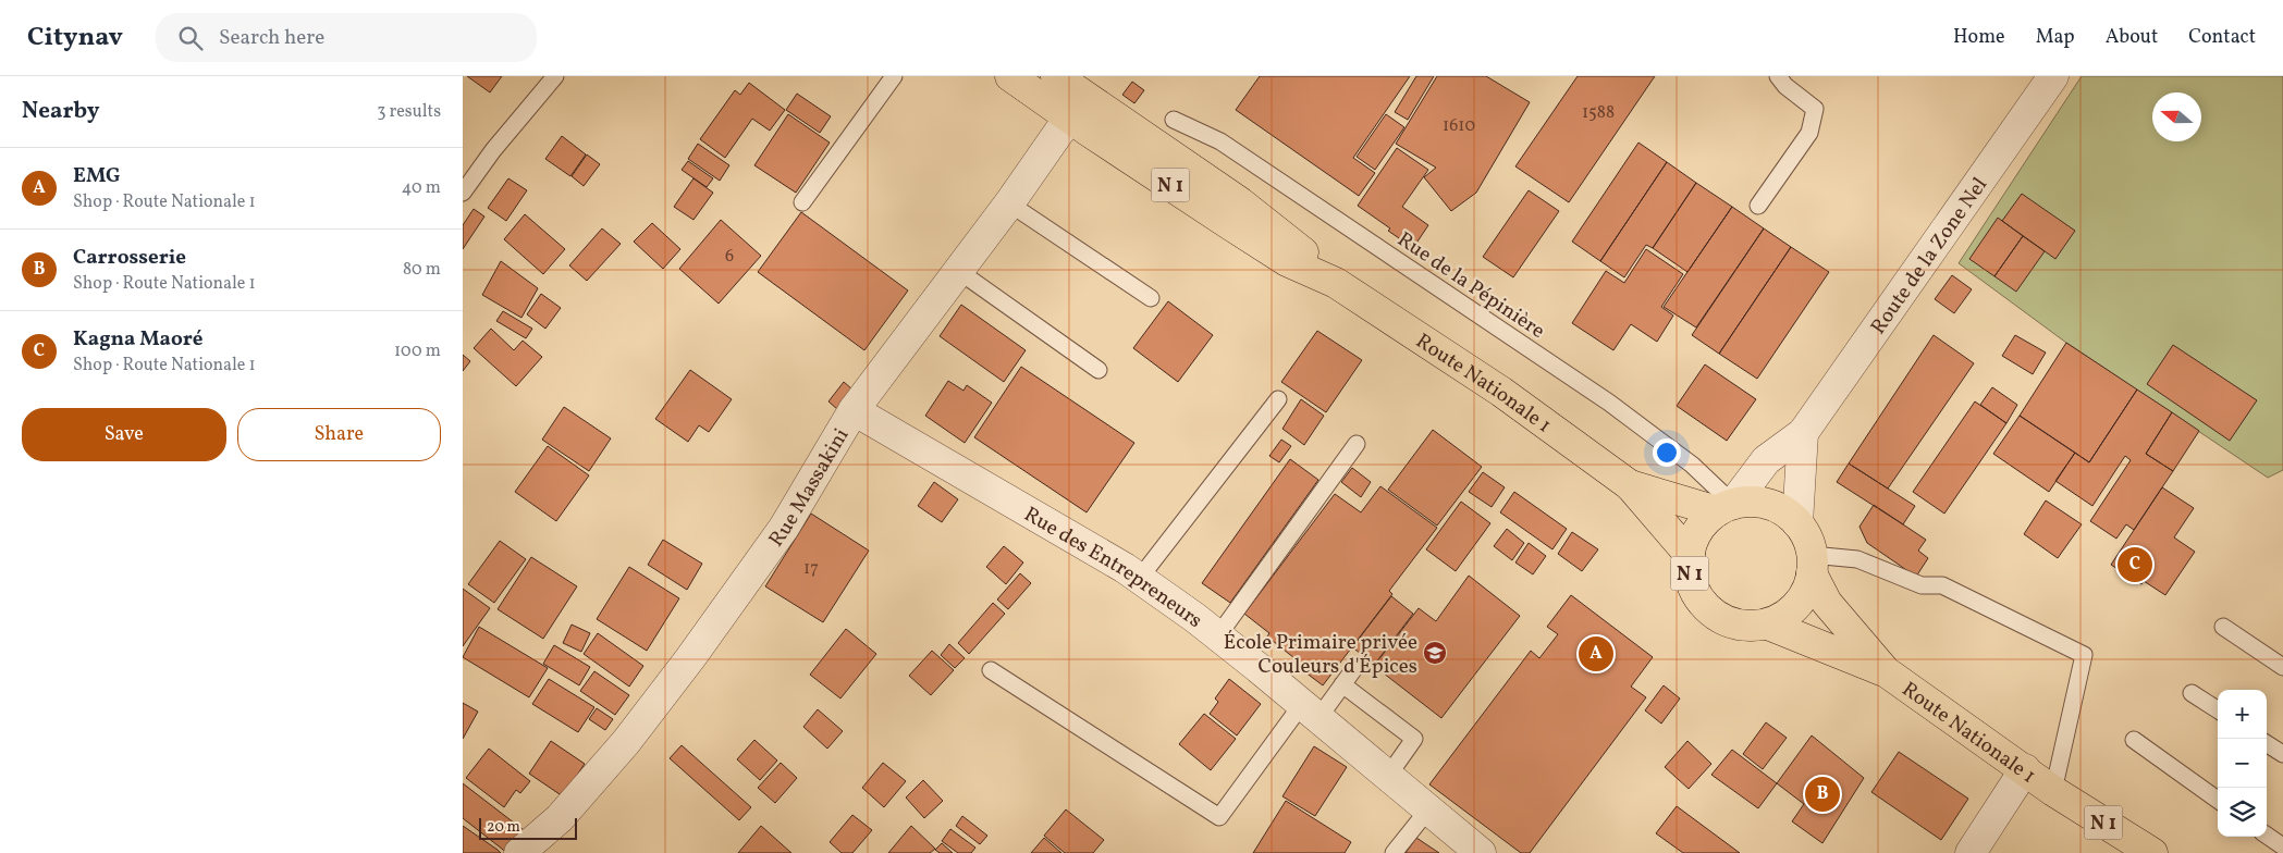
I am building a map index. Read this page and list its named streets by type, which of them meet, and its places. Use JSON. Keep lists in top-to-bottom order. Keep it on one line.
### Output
{"streets":{"main road":["N 1","Route Nationale 1"],"street":["Route de la Zone Nel","Rue Massakini","Rue des Entrepreneurs"],"lane":["Rue de la Pépinière"]},"crossings":[["Route de la Zone Nel","Rue de la Pépinière"],["Route de la Zone Nel","Route Nationale 1"],["Rue de la Pépinière","Route Nationale 1"],["Route Nationale 1","Rue Massakini"],["Rue Massakini","Rue des Entrepreneurs"]],"places":{"school or university":["École Primaire privée Couleurs d'Épices"]},"house_numbers":["1588","1610","6","17"],"scale_bar":"20 m","north":"left","page":{"header":"Citynav","search":"Search here","nav":["Home","Map","About","Contact"],"heading":["Nearby","3 results"],"list":[{"mark":"A","name":"EMG","note":"Shop · Route Nationale 1","value":"40 m"},{"mark":"B","name":"Carrosserie","note":"Shop · Route Nationale 1","value":"80 m"},{"mark":"C","name":"Kagna Maoré","note":"Shop · Route Nationale 1","value":"100 m"}],"buttons":["Save","Share"],"pins":["C","A","B"],"map_buttons":["+","−"],"scale":"20 m"}}
